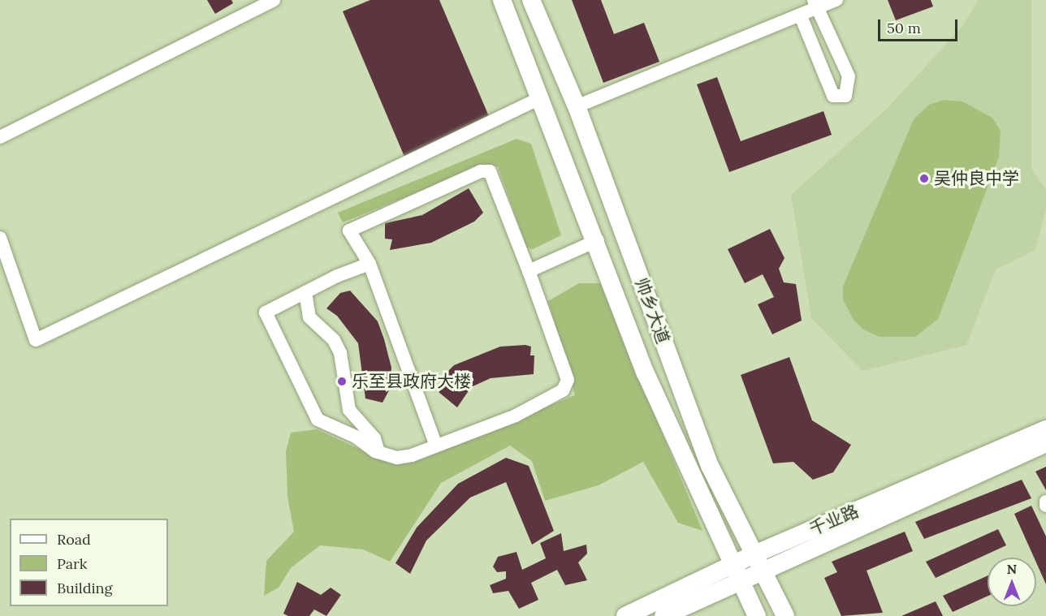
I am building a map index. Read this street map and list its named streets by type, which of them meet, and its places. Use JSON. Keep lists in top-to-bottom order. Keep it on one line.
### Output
{"streets":{"main road":["帅乡大道","千业路"]},"crossings":[["帅乡大道","千业路"]],"places":["吴仲良中学","乐至县政府大楼"],"legend":["Road","Park","Building"],"scale_bar":"50 m","north":"top"}
